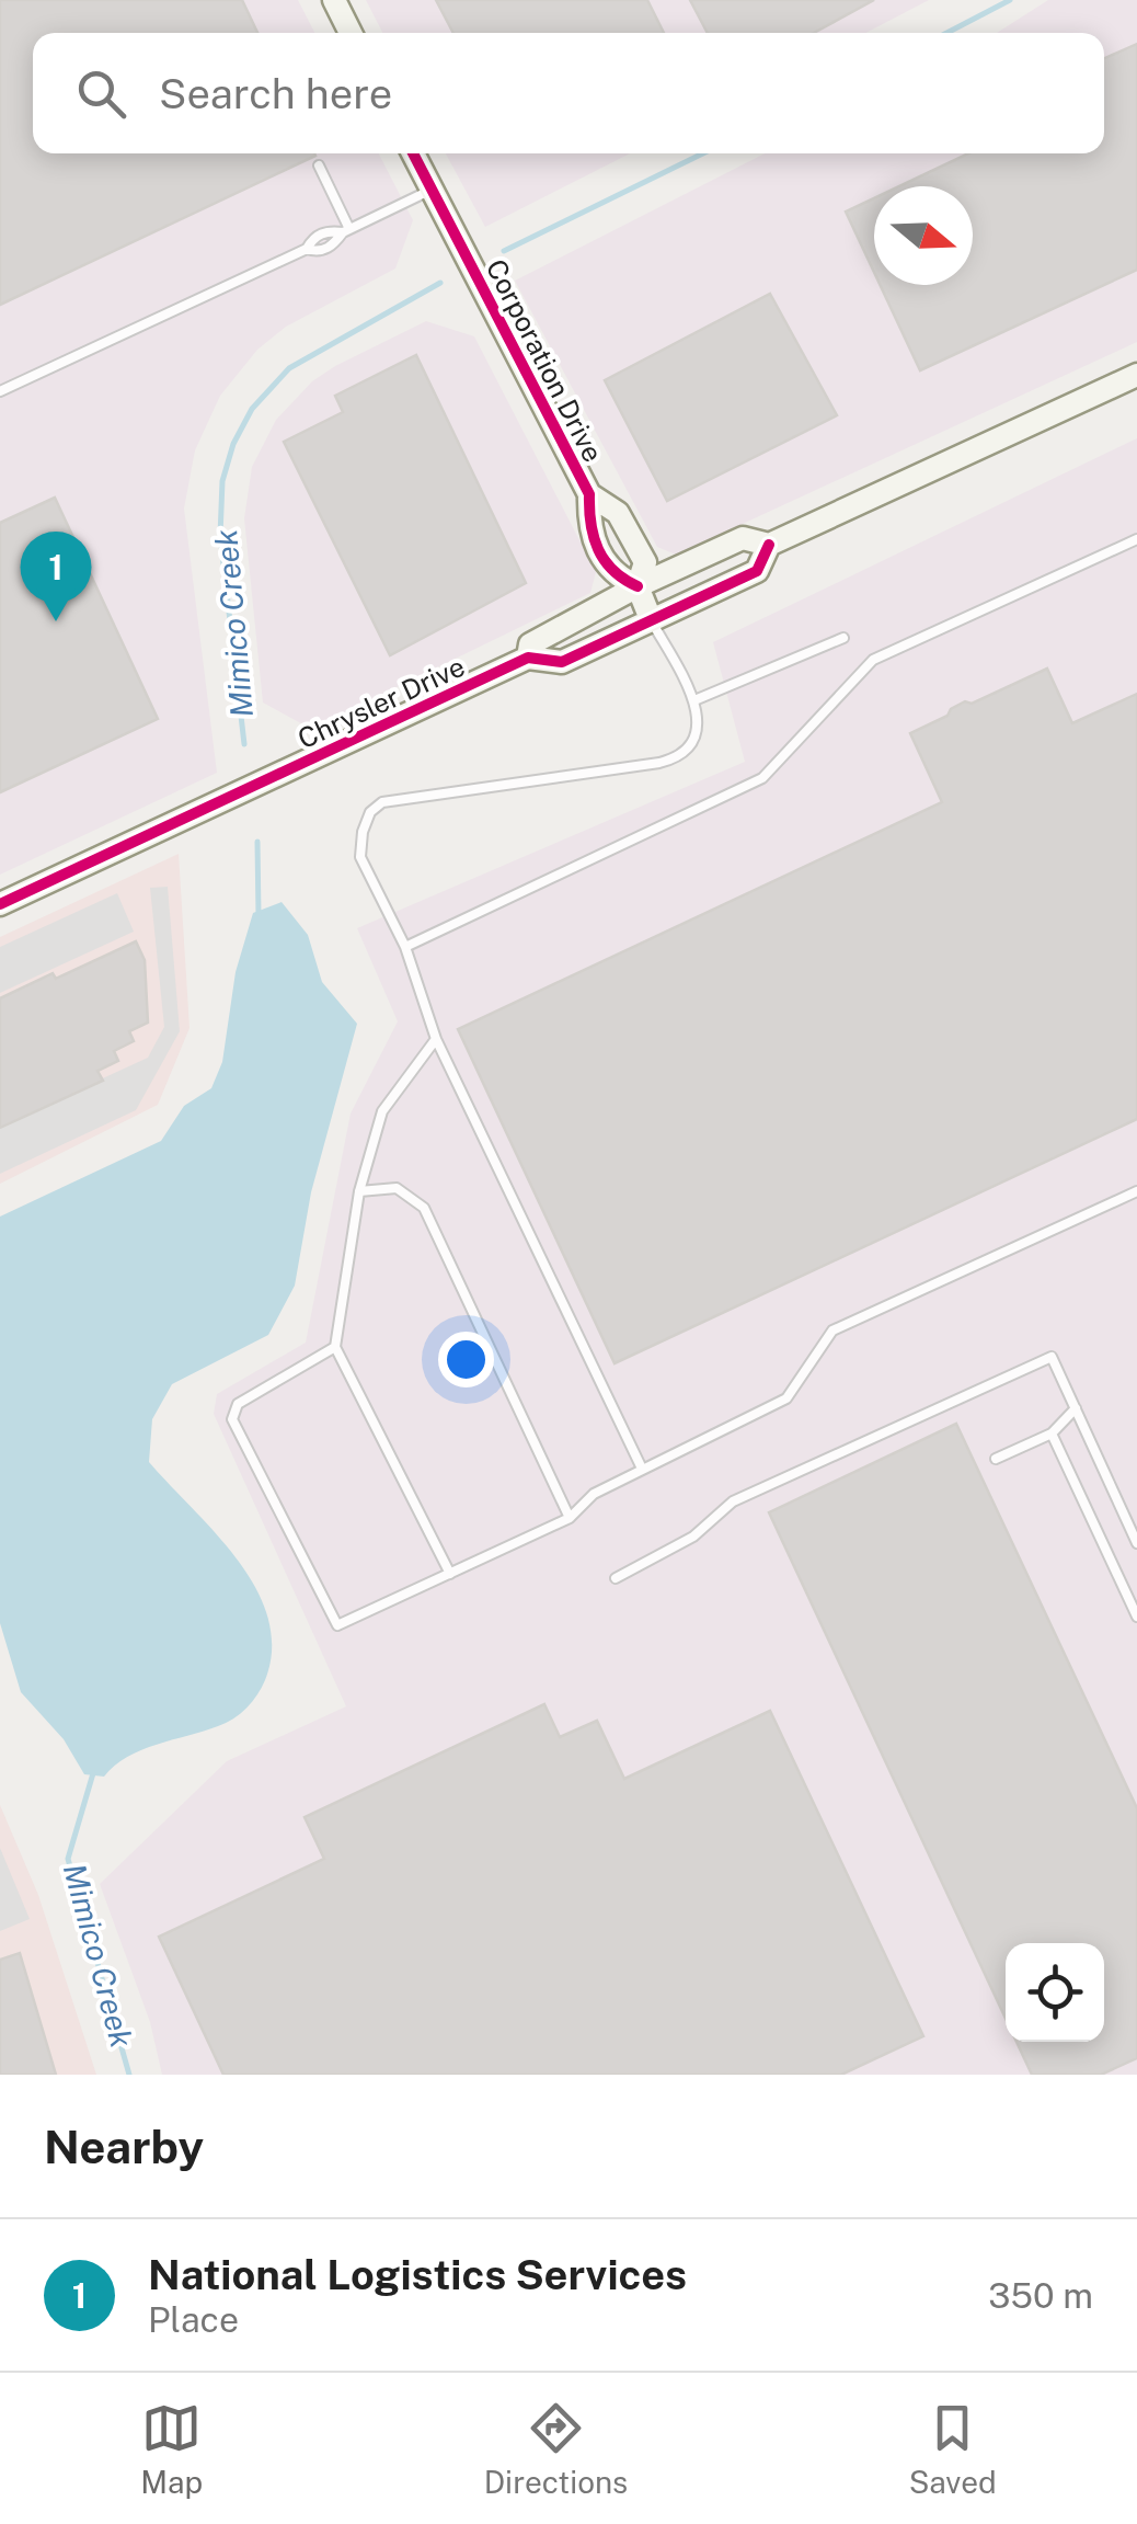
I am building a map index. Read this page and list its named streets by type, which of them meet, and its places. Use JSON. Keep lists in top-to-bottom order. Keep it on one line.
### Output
{"streets":{"street":["Corporation Drive","Chrysler Drive"]},"crossings":[["Corporation Drive","Chrysler Drive"]],"water":["Mimico Creek"],"north":"right","page":{"search":"Search here","pins":"1","heading":"Nearby","list":[{"mark":"1","name":"National Logistics Services","note":"Place","value":"350 m"}],"nav":["Map","Directions","Saved"]}}
